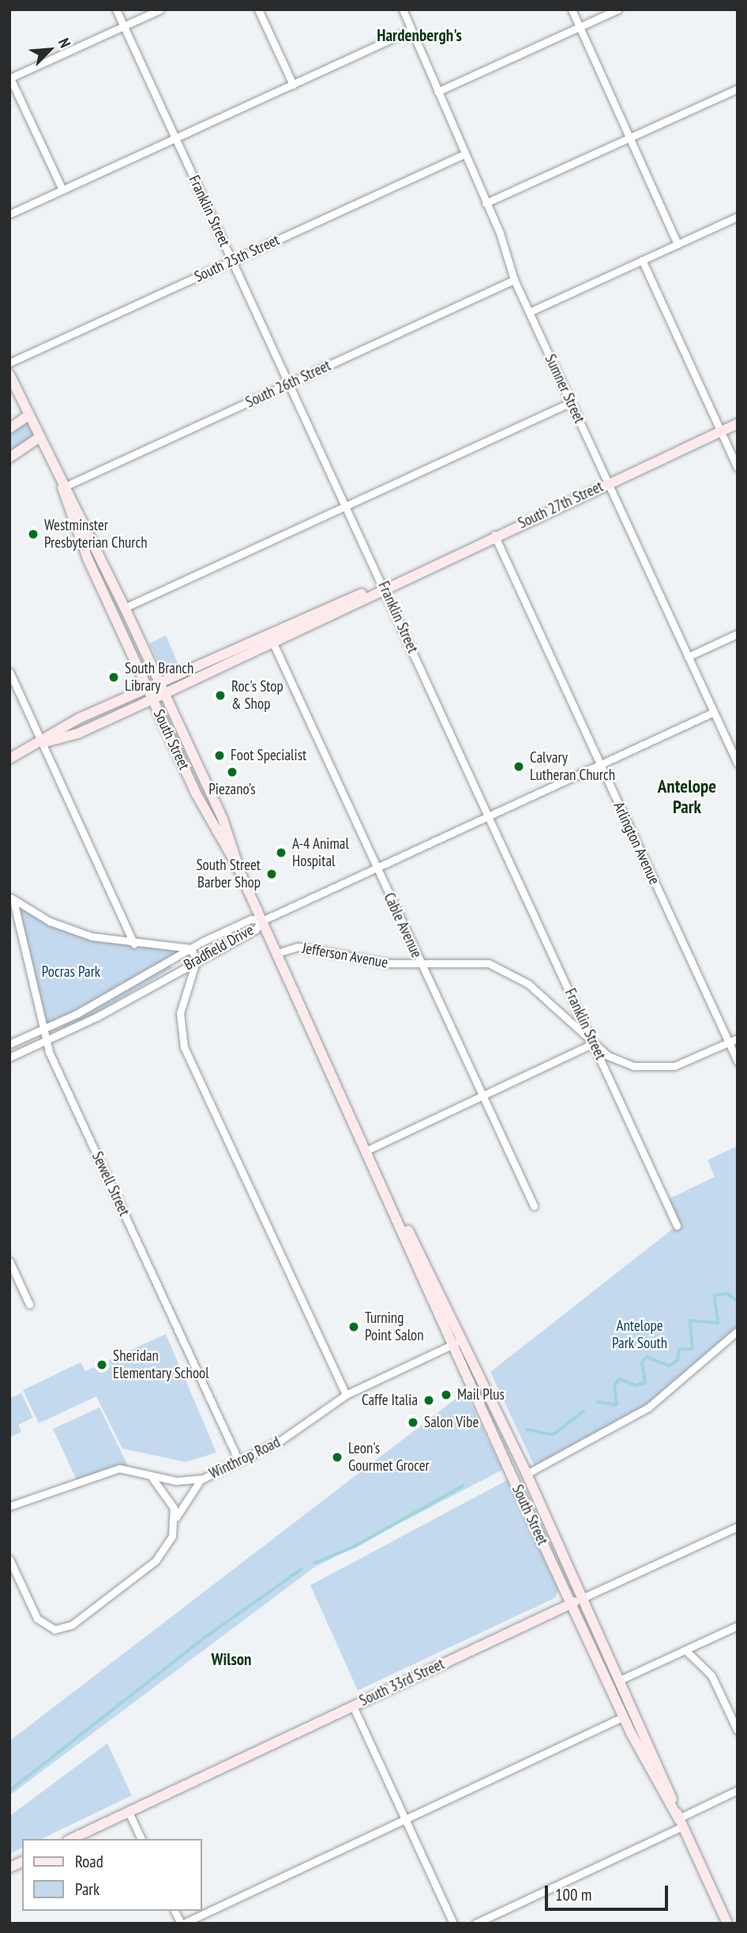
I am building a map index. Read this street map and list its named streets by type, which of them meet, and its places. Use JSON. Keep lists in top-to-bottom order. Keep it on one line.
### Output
{"streets":{"main road":["South 27th Street","South Street","South 33rd Street"],"street":["Franklin Street","South 25th Street","South 26th Street","Sumner Street","Arlington Avenue","Cable Avenue","Bradfield Drive","Jefferson Avenue","Sewell Street","Winthrop Road"]},"crossings":[["Franklin Street","South 25th Street"],["Franklin Street","South 26th Street"],["Franklin Street","South 27th Street"],["Franklin Street","Jefferson Avenue"],["South 25th Street","Sumner Street"],["South 26th Street","Sumner Street"],["South 26th Street","South Street"],["Sumner Street","South 27th Street"],["South 27th Street","South Street"],["South 27th Street","Arlington Avenue"],["South 27th Street","Cable Avenue"],["South Street","Bradfield Drive"],["South Street","Jefferson Avenue"],["South Street","Winthrop Road"],["South Street","South 33rd Street"],["Arlington Avenue","Jefferson Avenue"],["Cable Avenue","Jefferson Avenue"],["Bradfield Drive","Sewell Street"],["Sewell Street","Winthrop Road"]],"districts":["Hardenbergh's","Antelope Park","Wilson"],"parks":["Pocras Park","Antelope Park South"],"places":["Westminster Presbyterian Church","South Branch Library","Roc's Stop & Shop","Foot Specialist","Calvary Lutheran Church","Piezano's","A-4 Animal Hospital","South Street Barber Shop","Turning Point Salon","Sheridan Elementary School","Mail Plus","Caffe Italia","Salon Vibe","Leon's Gourmet Grocer"],"legend":["Road","Park"],"scale_bar":"100 m","north":"top right"}
